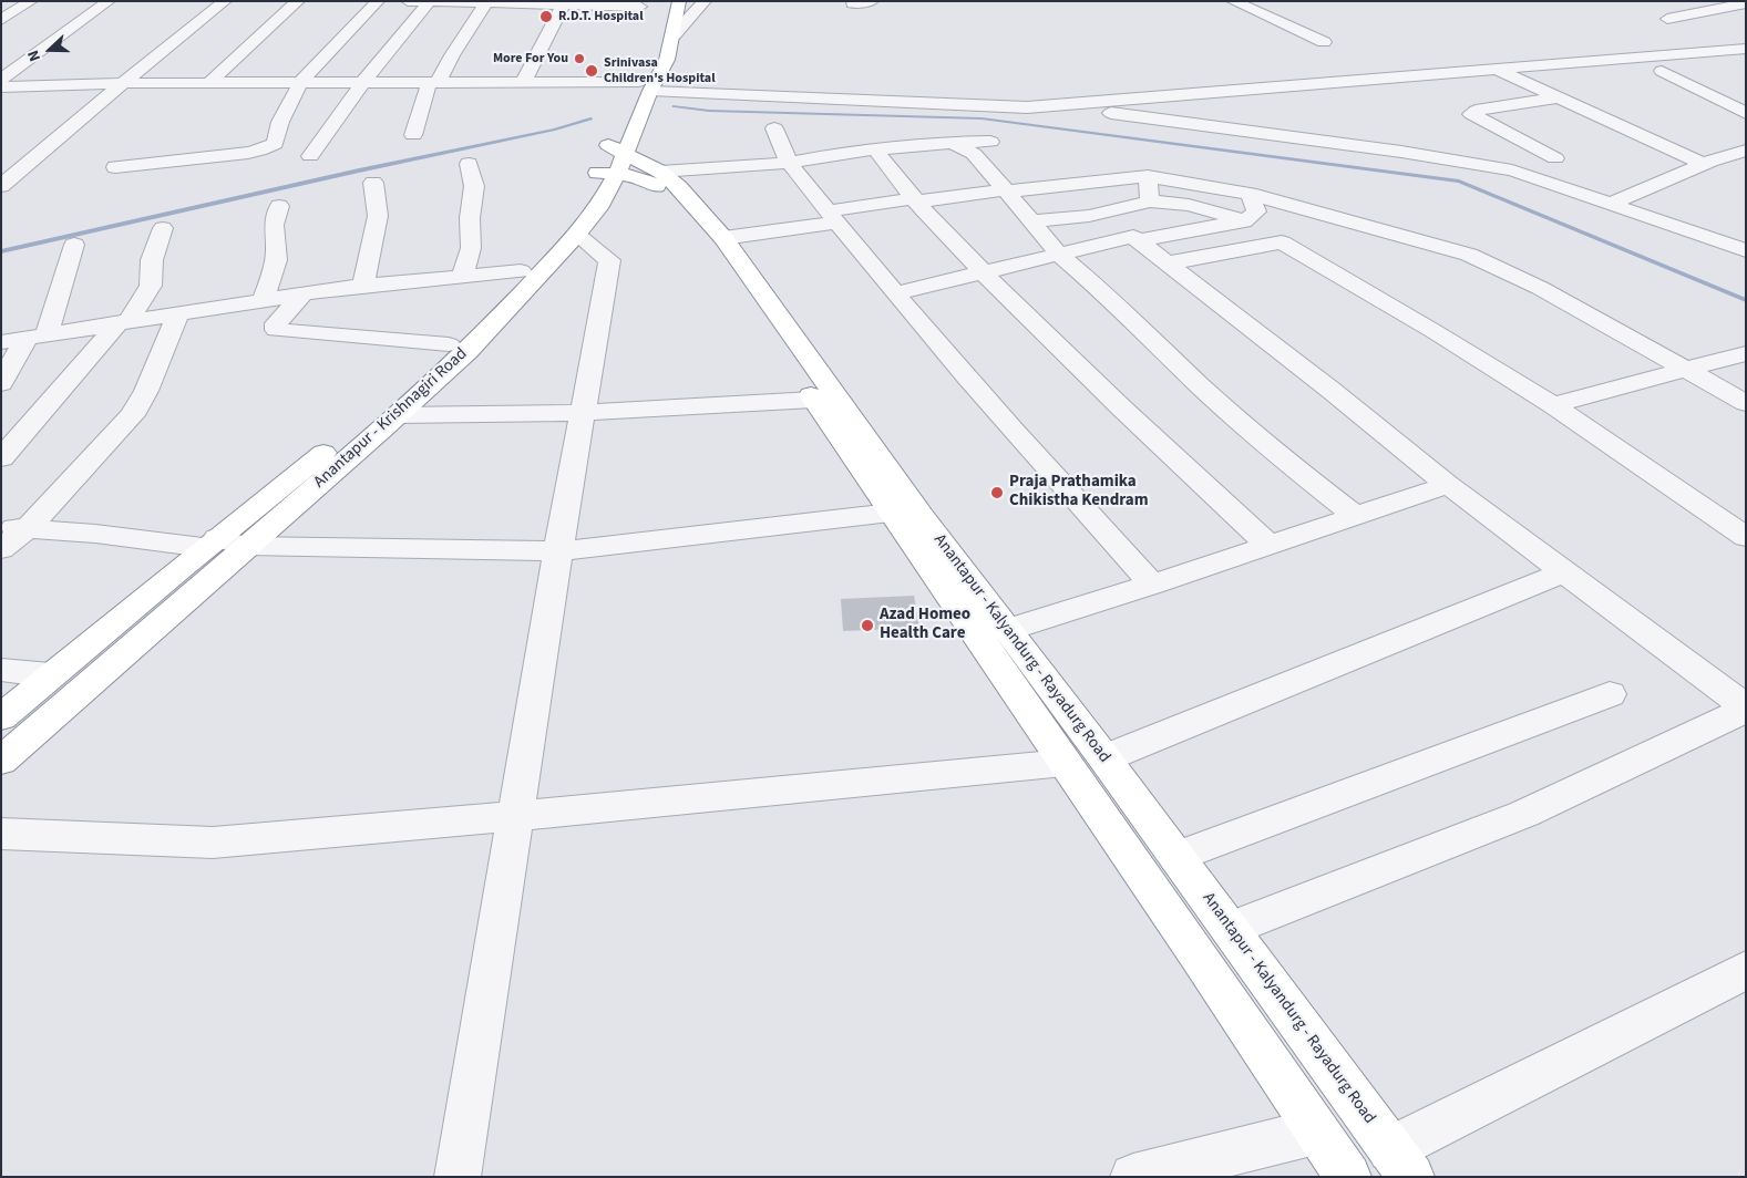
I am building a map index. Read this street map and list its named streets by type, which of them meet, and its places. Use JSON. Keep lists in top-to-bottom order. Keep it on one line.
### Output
{"streets":{"highway":["Anantapur - Krishnagiri Road","Anantapur - Kalyandurg - Rayadurg Road"]},"crossings":[["Anantapur - Krishnagiri Road","Anantapur - Kalyandurg - Rayadurg Road"]],"places":["R.D.T. Hospital","More For You","Srinivasa Children's Hospital","Praja Prathamika Chikistha Kendram","Azad Homeo Health Care"],"north":"left"}
